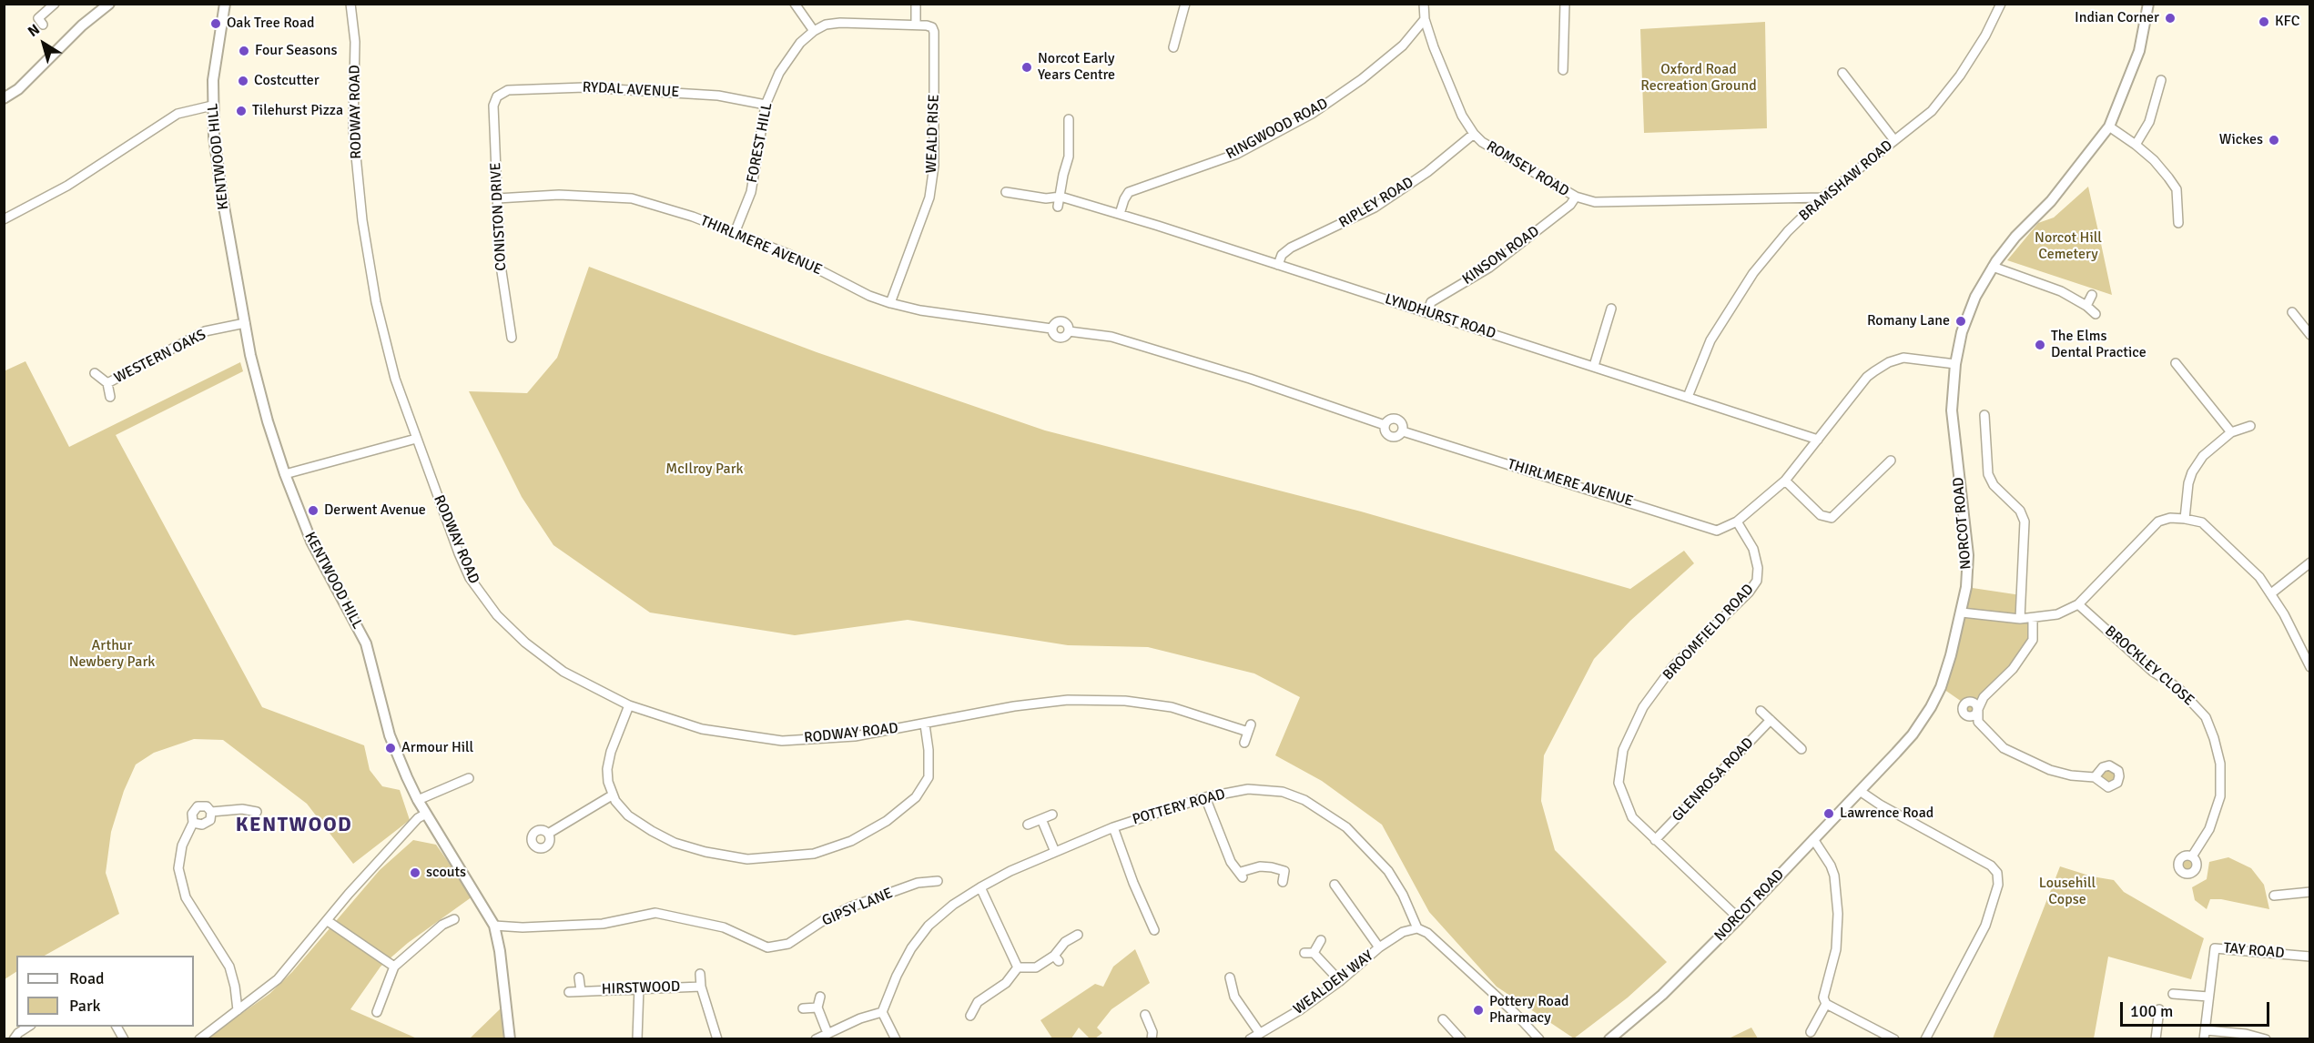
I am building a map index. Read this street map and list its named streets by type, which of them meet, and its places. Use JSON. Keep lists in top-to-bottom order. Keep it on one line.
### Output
{"streets":{"street":["RYDAL AVENUE","RODWAY ROAD","RINGWOOD ROAD","WEALD RISE","FOREST HILL","KENTWOOD HILL","ROMSEY ROAD","BRAMSHAW ROAD","RIPLEY ROAD","CONISTON DRIVE","THIRLMERE AVENUE","KINSON ROAD","LYNDHURST ROAD","WESTERN OAKS","NORCOT ROAD","BROOMFIELD ROAD","BROCKLEY CLOSE","GLENROSA ROAD","POTTERY ROAD","GIPSY LANE","TAY ROAD","WEALDEN WAY","HIRSTWOOD"]},"crossings":[["RYDAL AVENUE","FOREST HILL"],["RYDAL AVENUE","CONISTON DRIVE"],["RINGWOOD ROAD","ROMSEY ROAD"],["RINGWOOD ROAD","LYNDHURST ROAD"],["WEALD RISE","THIRLMERE AVENUE"],["FOREST HILL","THIRLMERE AVENUE"],["KENTWOOD HILL","WESTERN OAKS"],["KENTWOOD HILL","GIPSY LANE"],["ROMSEY ROAD","BRAMSHAW ROAD"],["ROMSEY ROAD","RIPLEY ROAD"],["ROMSEY ROAD","KINSON ROAD"],["BRAMSHAW ROAD","LYNDHURST ROAD"],["RIPLEY ROAD","LYNDHURST ROAD"],["CONISTON DRIVE","THIRLMERE AVENUE"],["THIRLMERE AVENUE","BROOMFIELD ROAD"],["KINSON ROAD","LYNDHURST ROAD"],["NORCOT ROAD","BROOMFIELD ROAD"],["BROOMFIELD ROAD","GLENROSA ROAD"],["POTTERY ROAD","WEALDEN WAY"]],"districts":["KENTWOOD"],"parks":["Oxford Road Recreation Ground","Norcot Hill Cemetery","McIlroy Park","Arthur Newbery Park","Lousehill Copse"],"places":["Indian Corner","KFC","Oak Tree Road","Four Seasons","Norcot Early Years Centre","Costcutter","Tilehurst Pizza","Wickes","Romany Lane","The Elms Dental Practice","Derwent Avenue","Armour Hill","Lawrence Road","scouts","Pottery Road Pharmacy"],"legend":["Road","Park"],"scale_bar":"100 m","north":"top left"}
